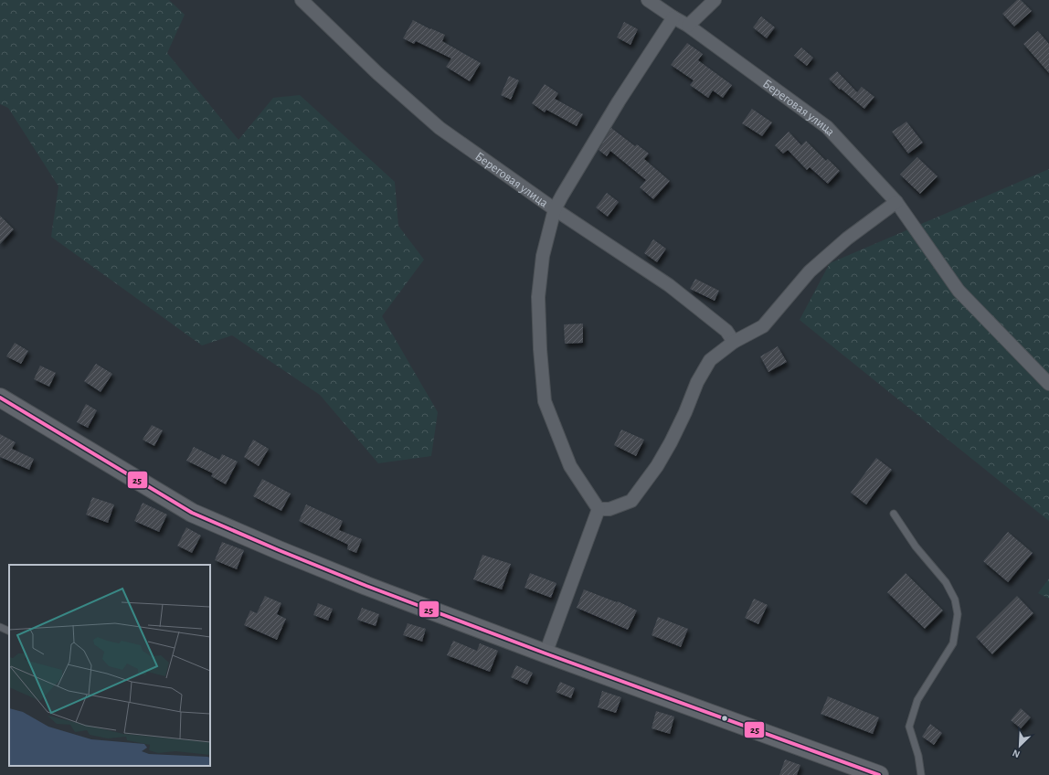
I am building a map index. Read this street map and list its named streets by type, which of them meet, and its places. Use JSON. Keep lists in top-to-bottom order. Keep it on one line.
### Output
{"streets":{"street":["Береговая улица"]},"lines":["transit line 25"],"north":"bottom left"}
